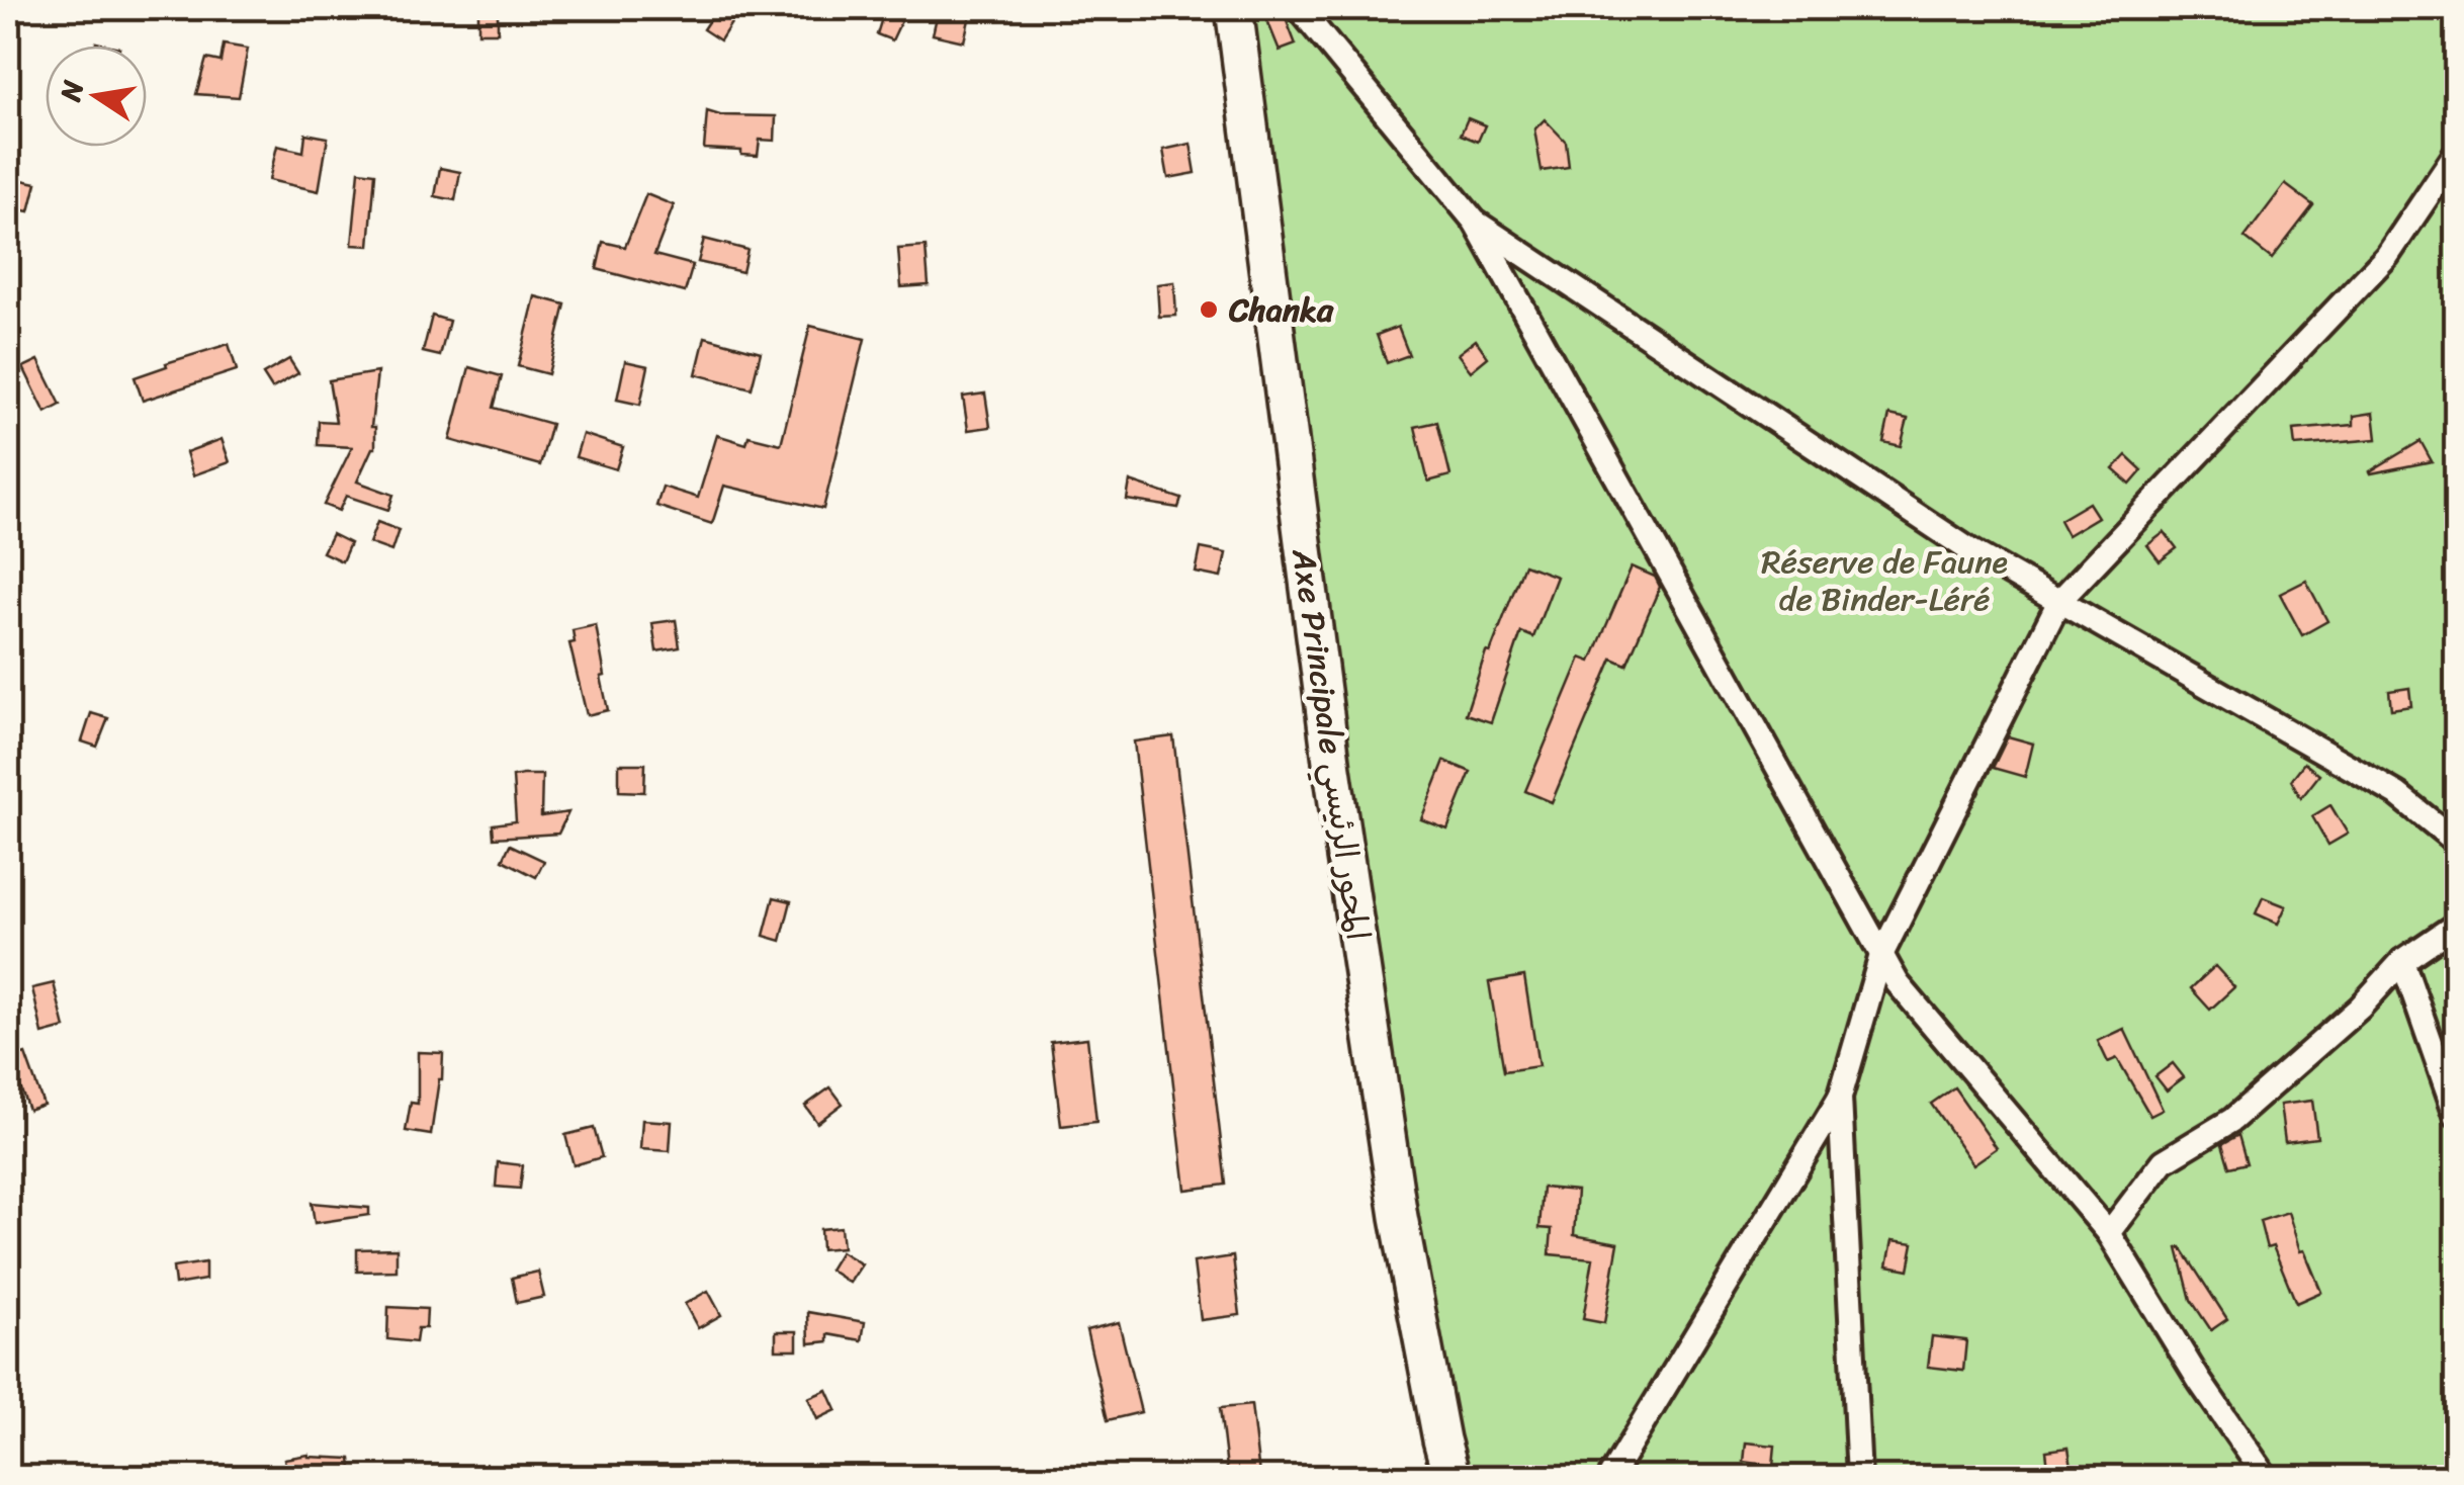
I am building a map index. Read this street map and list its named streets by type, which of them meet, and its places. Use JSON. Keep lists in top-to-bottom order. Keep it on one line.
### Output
{"streets":{"main road":["Axe Principale المحور الرئيسي"]},"parks":["Réserve de Faune de Binder-Léré"],"places":["Chanka"],"north":"left"}
